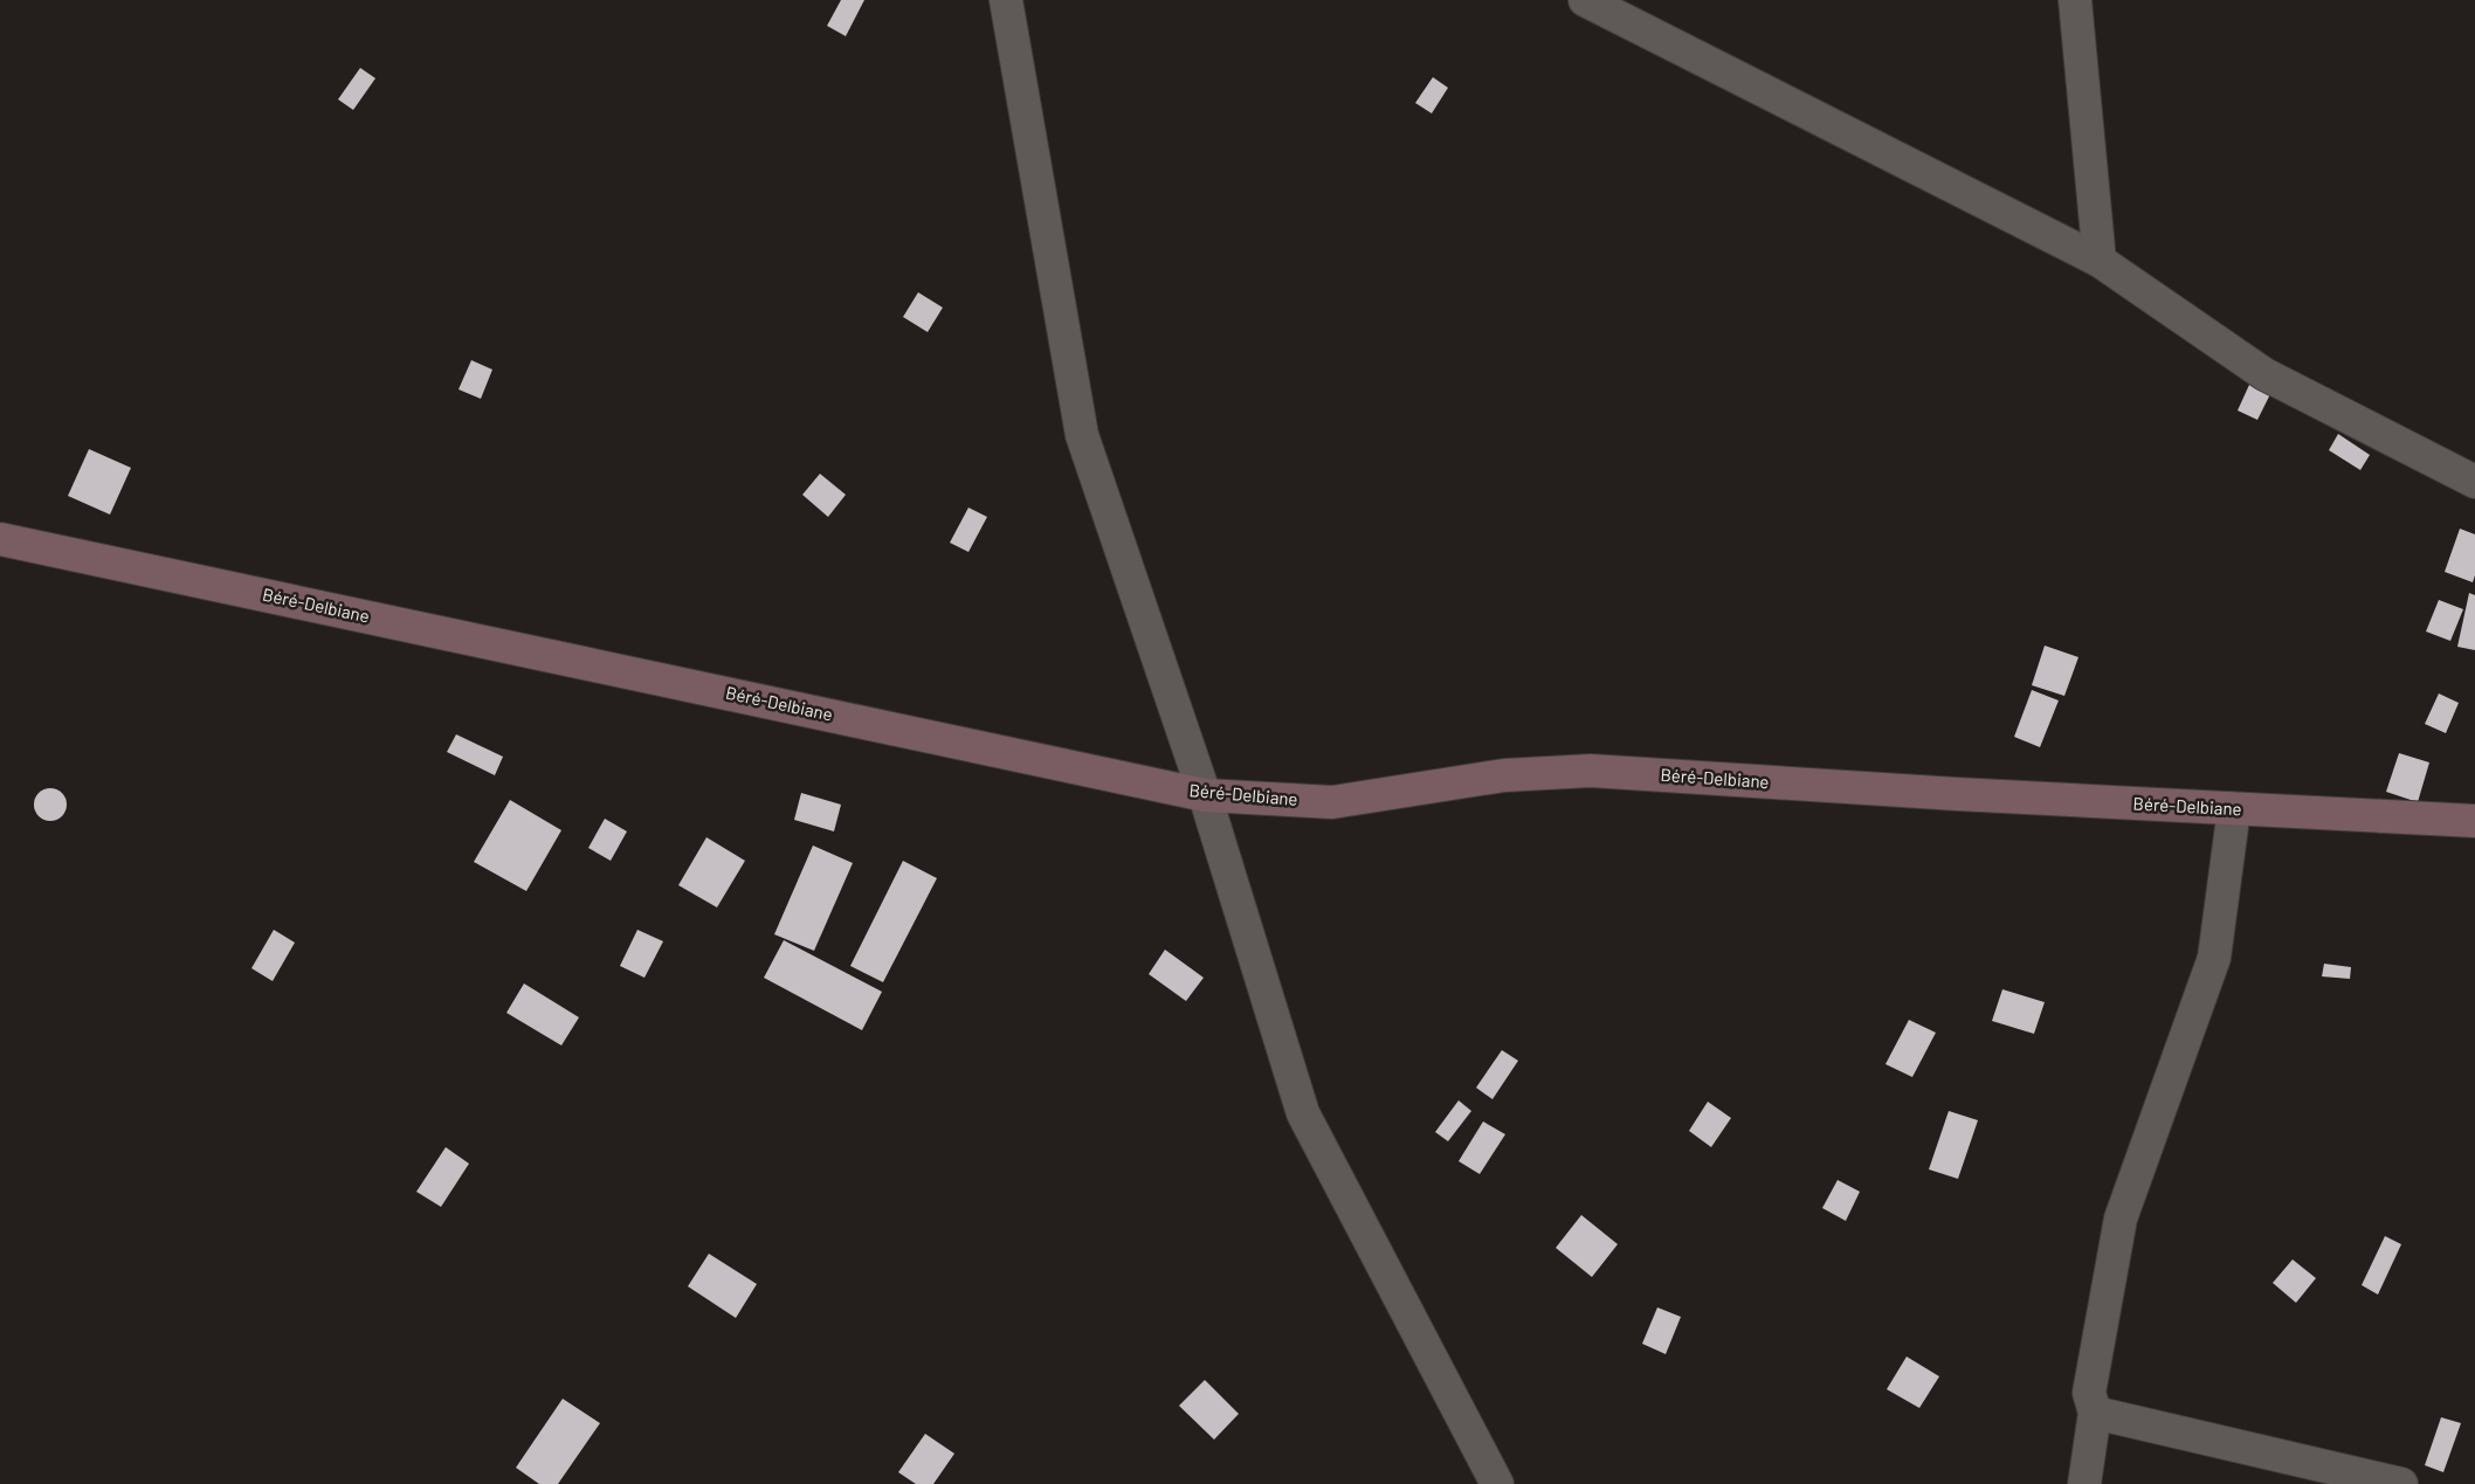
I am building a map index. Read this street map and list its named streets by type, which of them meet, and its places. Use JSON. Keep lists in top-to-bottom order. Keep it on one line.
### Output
{"streets":{"street":["Béré-Delbiane"]}}
